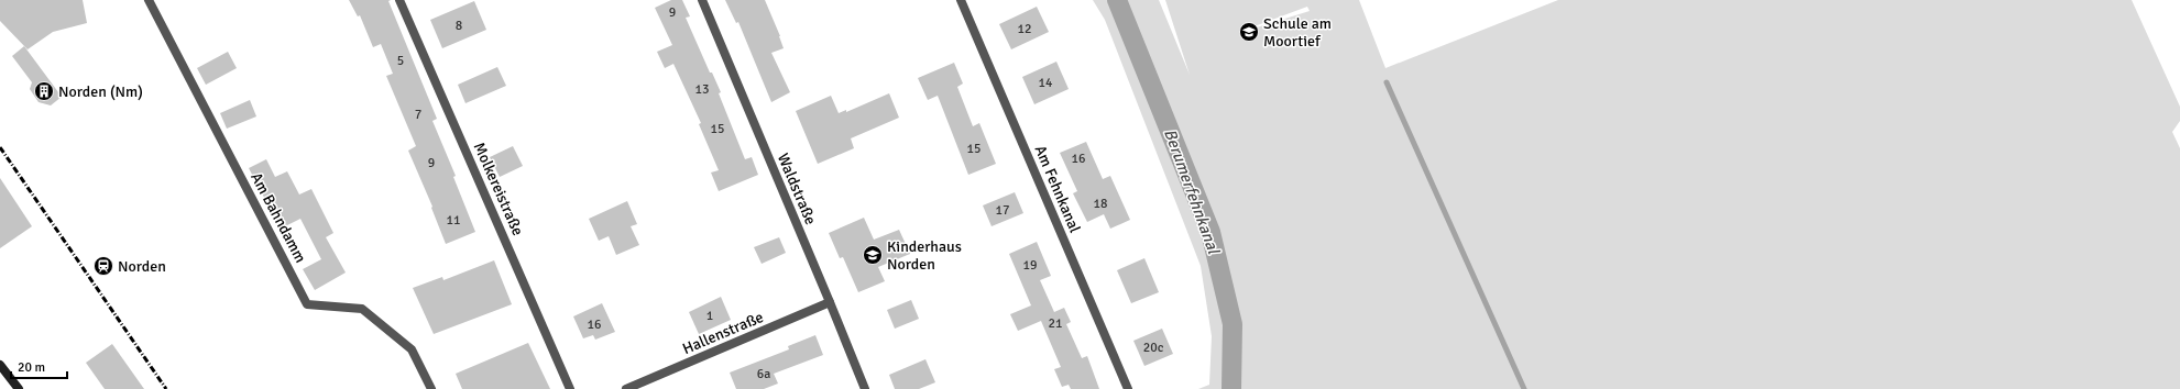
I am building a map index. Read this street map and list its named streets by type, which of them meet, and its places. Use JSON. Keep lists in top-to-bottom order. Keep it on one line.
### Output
{"streets":{"street":["Molkereistraße","Waldstraße","Am Fehnkanal","Am Bahndamm","Hallenstraße"]},"crossings":[["Waldstraße","Hallenstraße"]],"water":["Berumerfehnkanal"],"places":{"school or university":["Schule am Moortief","Kinderhaus Norden"],"building":["Norden (Nm)"],"station":["Norden"]},"house_numbers":["9","8","12","5","14","13","7","15","15","16","9","18","17","11","19","1","21","16","20c","6a"],"scale_bar":"20 m"}
